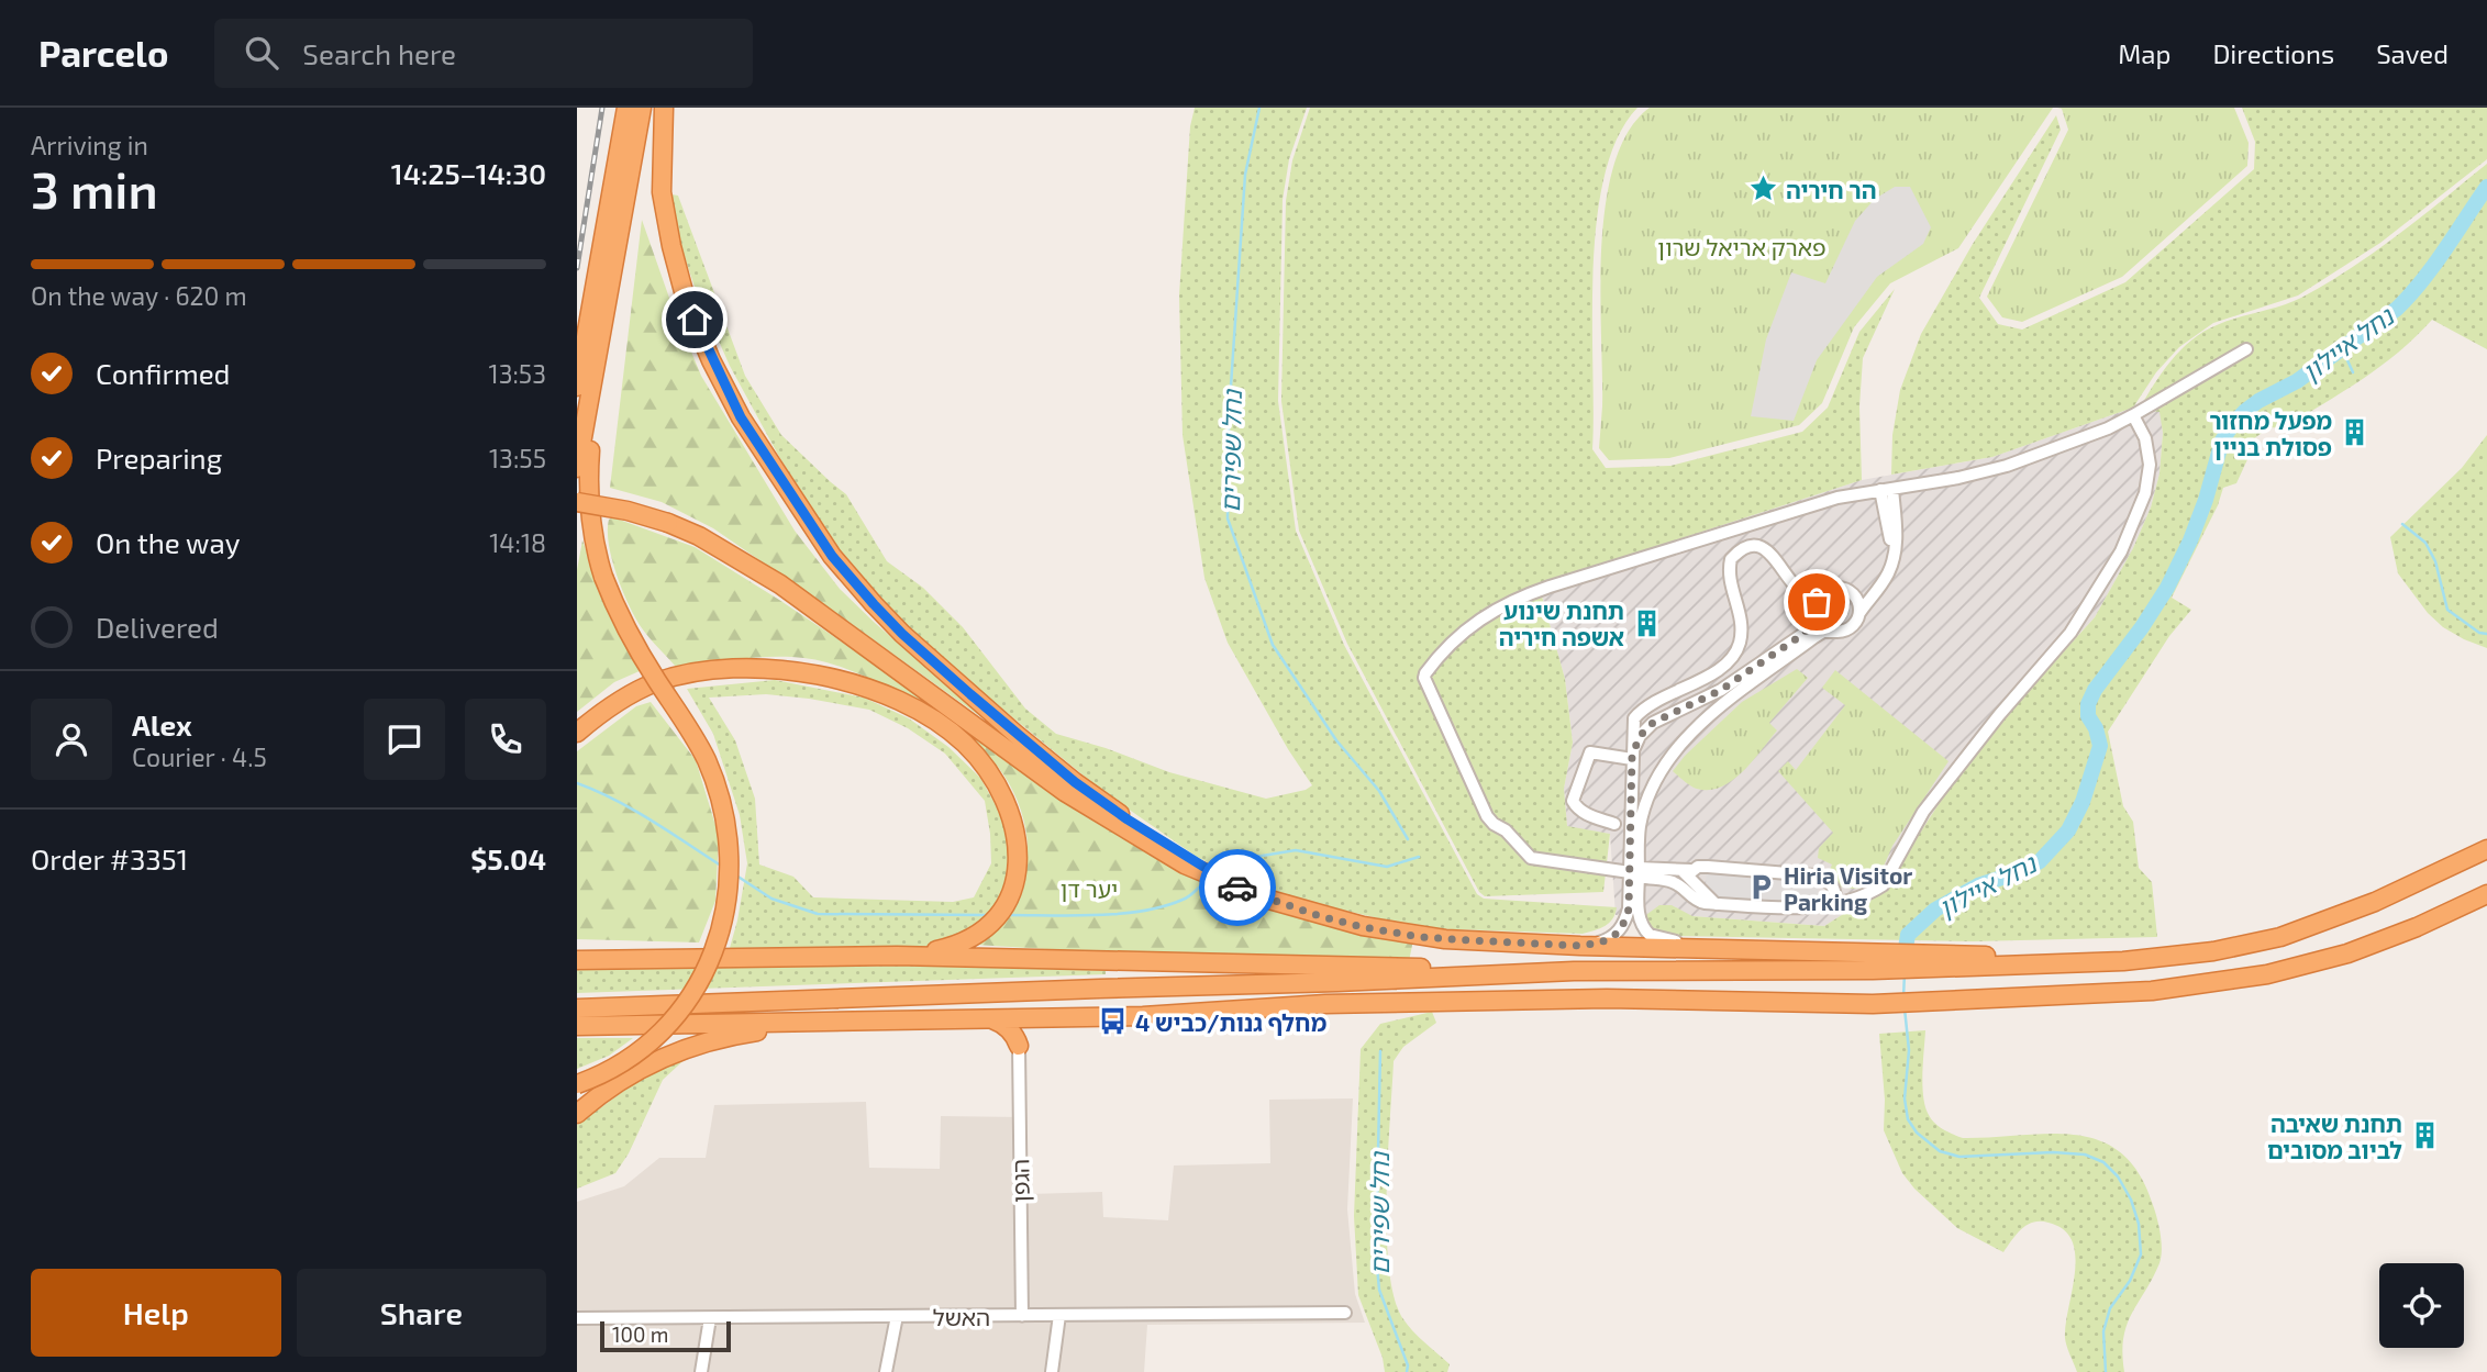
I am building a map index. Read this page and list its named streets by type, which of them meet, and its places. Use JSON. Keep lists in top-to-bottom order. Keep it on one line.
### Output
{"streets":{"street":["הגפן","האשל"]},"crossings":[["הגפן","האשל"]],"water":["נחל איילון","נחל שפירים"],"parks":["פארק אריאל שרון","יער דן"],"places":{"place":["הר חיריה"],"building":["מפעל מחזור פסולת בניין","תחנת שינוע אשפה חיריה","תחנת שאיבה לביוב מסובים"],"parking":["Hiria Visitor Parking"],"bus stop":["מחלף גנות/כביש 4"]},"scale_bar":"100 m","page":{"header":"Parcelo","search":"Search here","nav":["Map","Directions","Saved"],"heading":["3 min","Arriving in","14:25–14:30"],"panel":["Alex","Courier · 4.5","Order #3351","$5.04"],"bar":"On the way · 620 m","list":[["Confirmed","13:53"],["Preparing","13:55"],["On the way","14:18"],"Delivered"],"buttons":["Help","Share"],"scale":"100 m"}}
